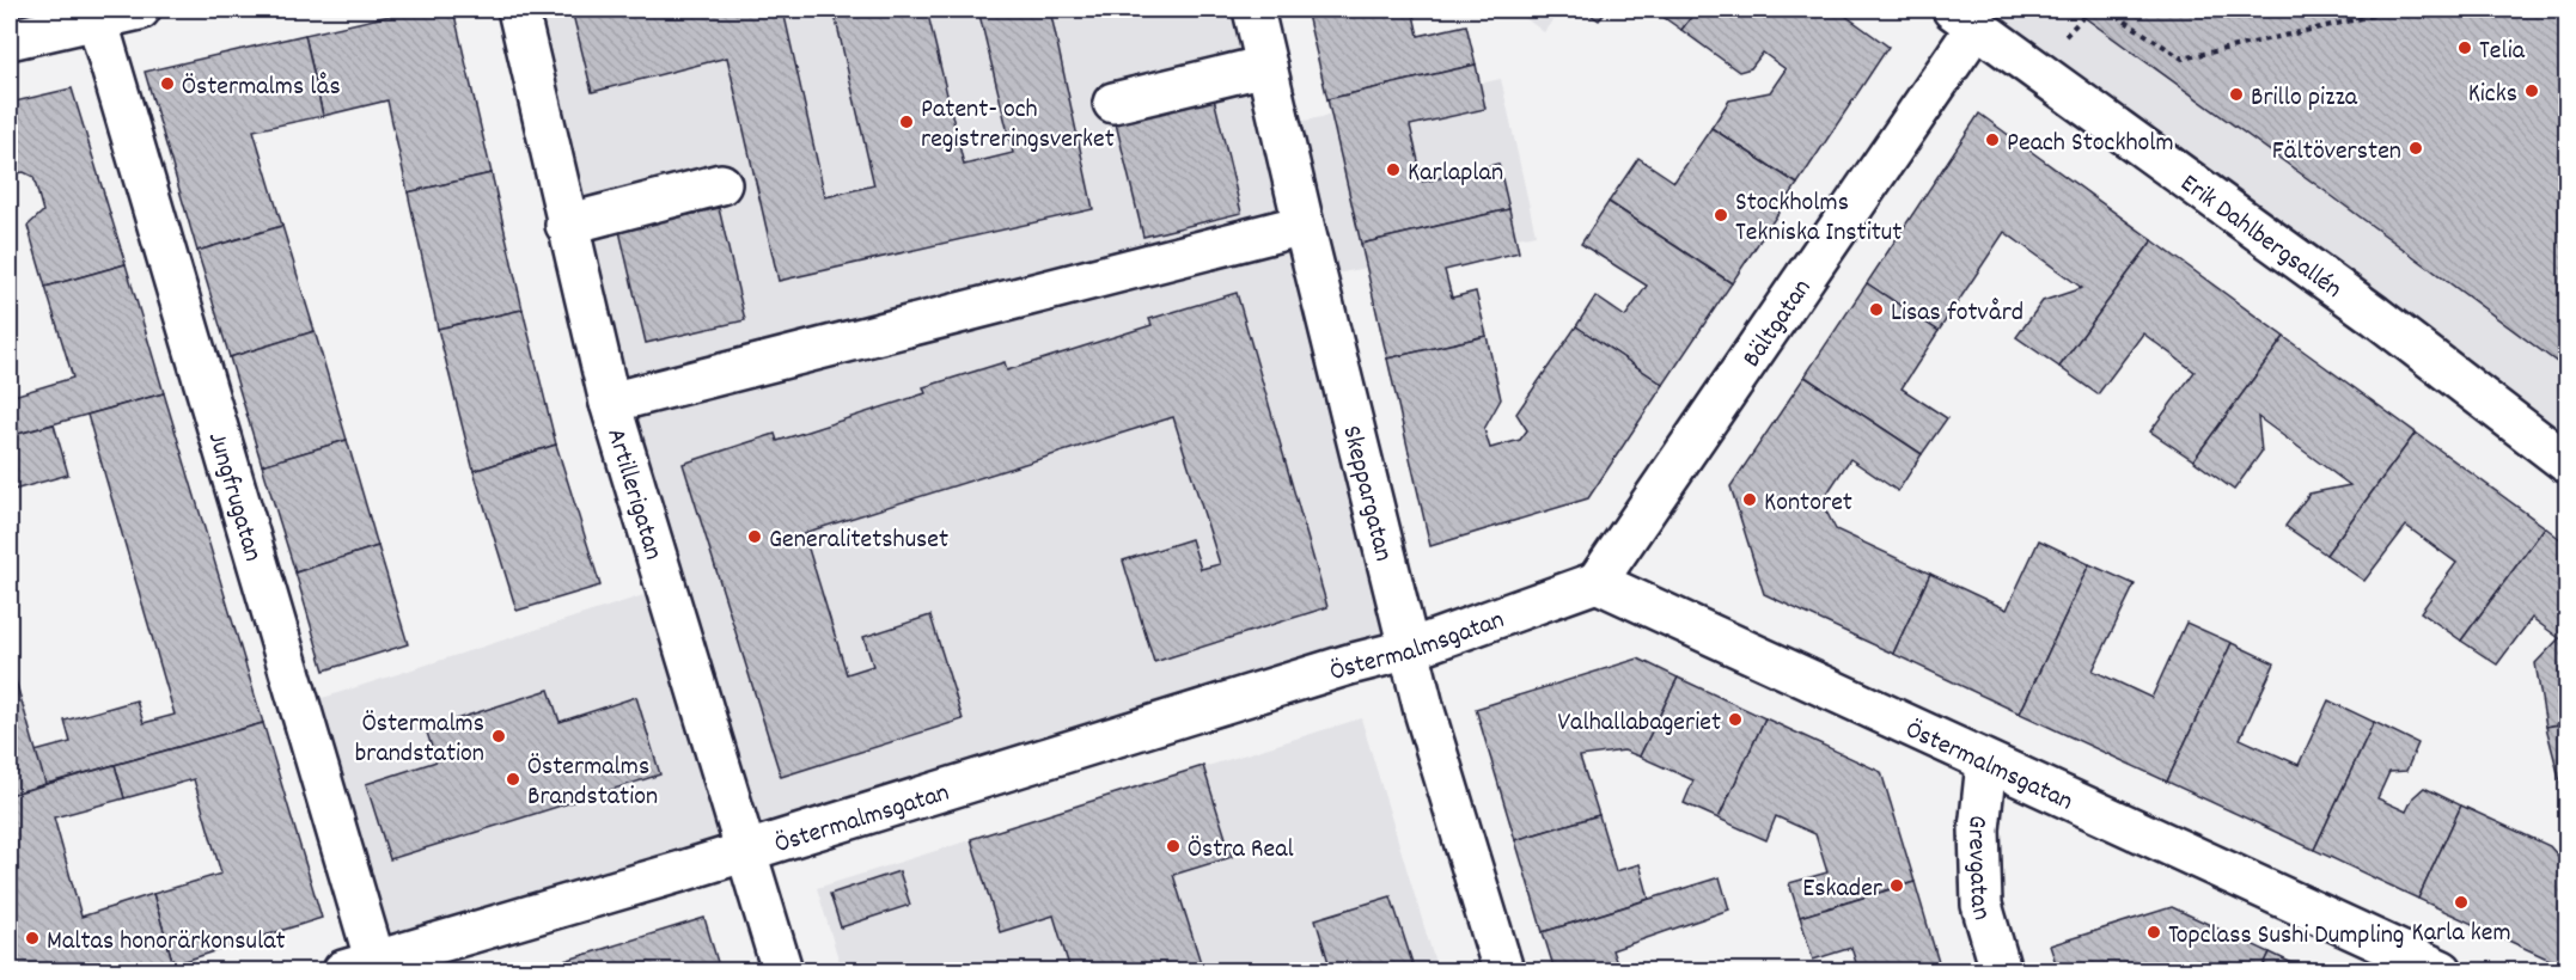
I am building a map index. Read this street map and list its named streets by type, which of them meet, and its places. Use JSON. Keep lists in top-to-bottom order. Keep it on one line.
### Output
{"streets":{"street":["Erik Dahlbergsallén","Bältgatan","Skeppargatan","Artillerigatan","Jungfrugatan","Östermalmsgatan","Grevgatan"]},"crossings":[["Erik Dahlbergsallén","Bältgatan"],["Bältgatan","Östermalmsgatan"],["Skeppargatan","Östermalmsgatan"],["Artillerigatan","Östermalmsgatan"],["Jungfrugatan","Östermalmsgatan"],["Östermalmsgatan","Grevgatan"]],"places":["Telia","Östermalms lås","Kicks","Brillo pizza","Patent- och registreringsverket","Peach Stockholm","Fältöversten","Karlaplan","Stockholms Tekniska Institut","Lisas fotvård","Kontoret","Generalitetshuset","Valhallabageriet","Östermalms brandstation","Östermalms Brandstation","Östra Real","Eskader","Karla kem","Topclass Sushi Dumpling","Maltas honorärkonsulat"]}
